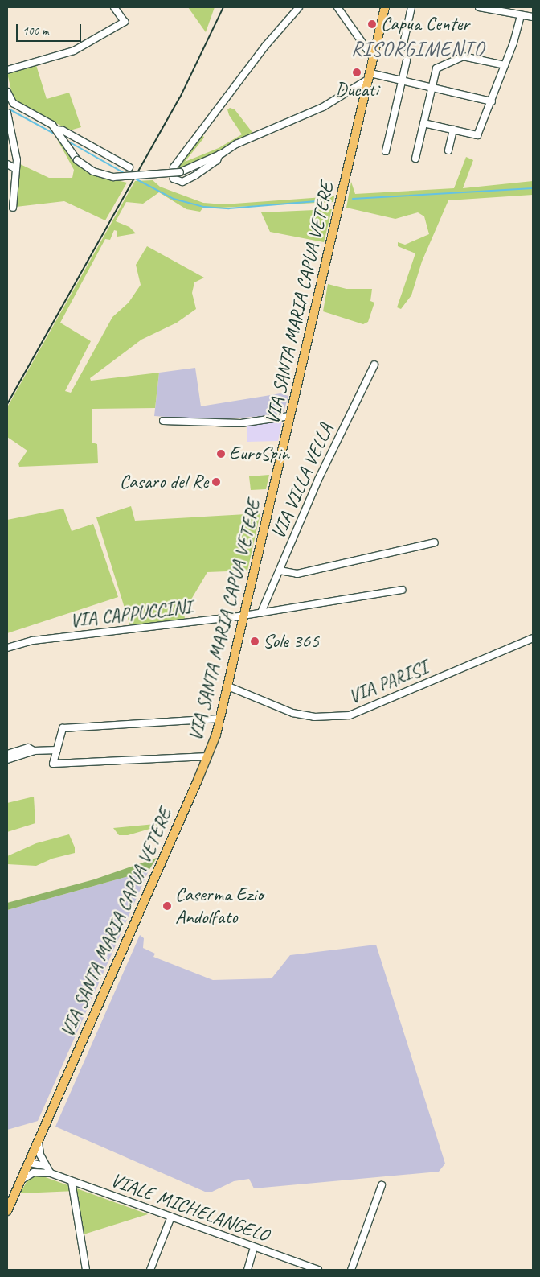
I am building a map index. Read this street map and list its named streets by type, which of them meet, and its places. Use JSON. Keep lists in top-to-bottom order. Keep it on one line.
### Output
{"streets":{"main road":["VIA SANTA MARIA CAPUA VETERE"],"street":["VIA VILLA VELLA","VIA CAPPUCCINI","VIA PARISI","VIALE MICHELANGELO"]},"crossings":[["VIA SANTA MARIA CAPUA VETERE","VIA CAPPUCCINI"],["VIA SANTA MARIA CAPUA VETERE","VIA PARISI"],["VIA VILLA VELLA","VIA CAPPUCCINI"]],"districts":["RISORGIMENTO"],"places":["Capua Center","Ducati","EuroSpin","Casaro del Re","Sole 365","Caserma Ezio Andolfato"],"scale_bar":"100 m"}
